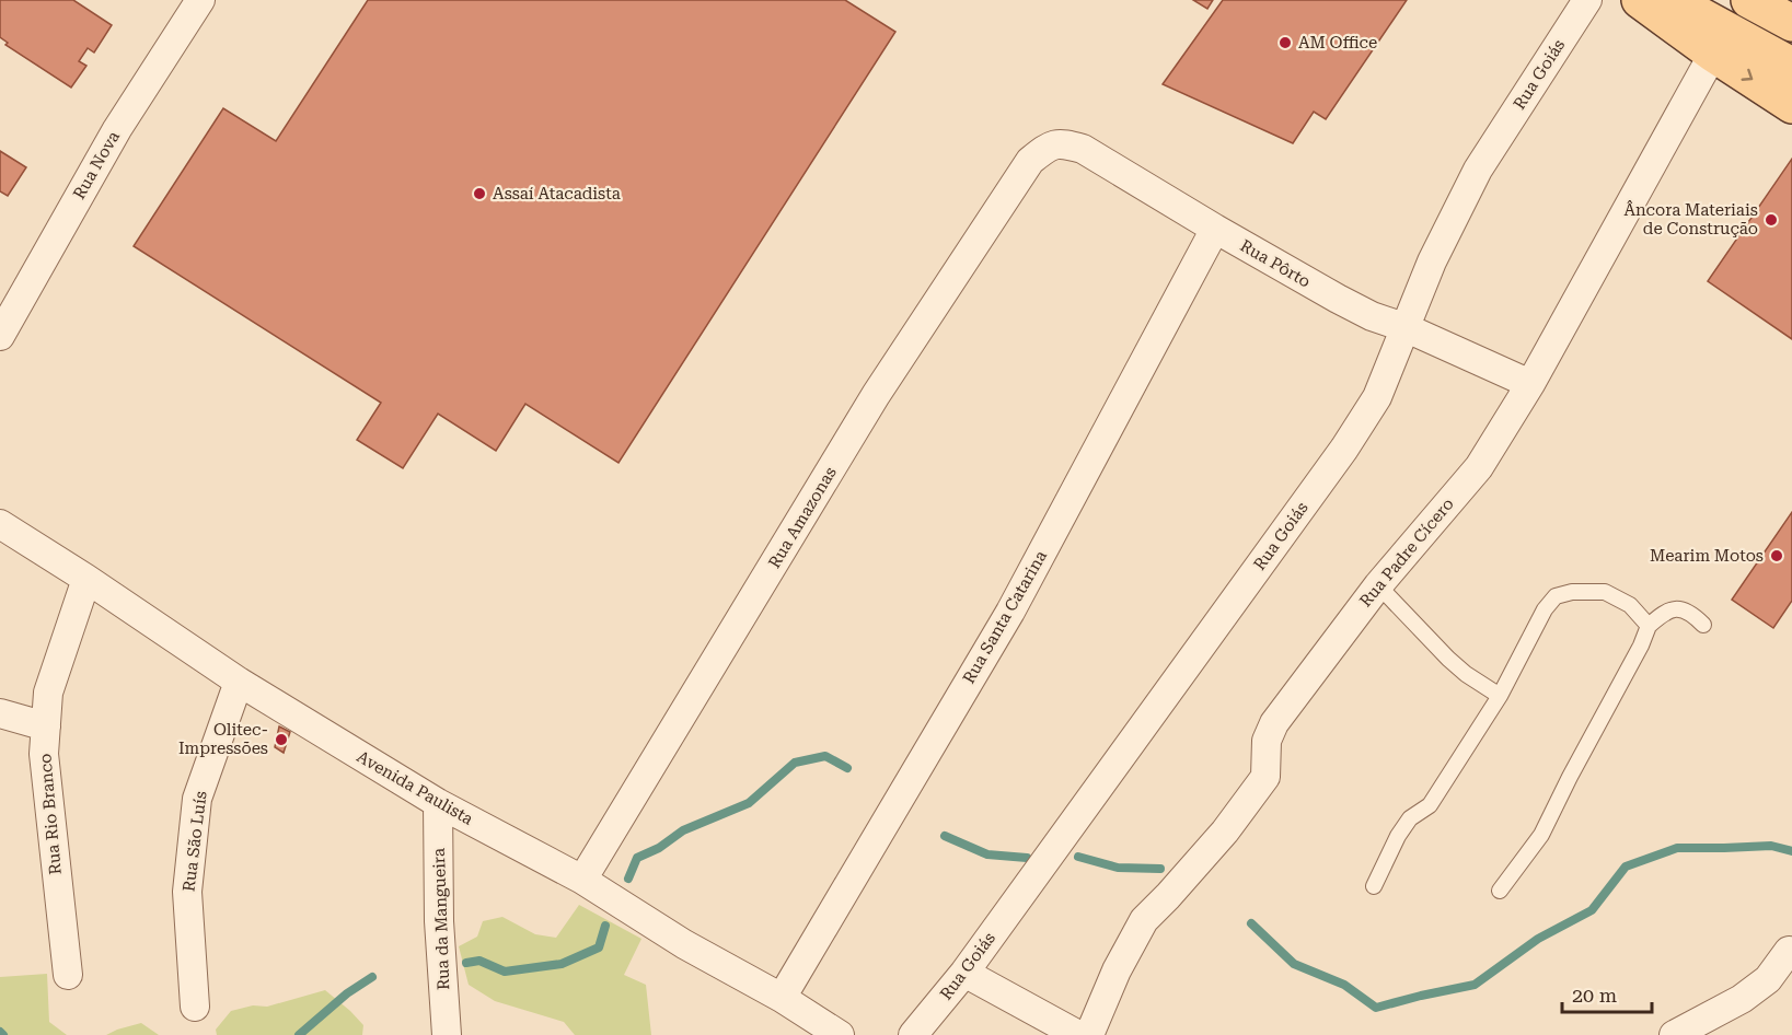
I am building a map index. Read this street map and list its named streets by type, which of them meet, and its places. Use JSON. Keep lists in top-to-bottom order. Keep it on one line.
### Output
{"streets":{"street":["Rua Goiás","Rua Nova","Rua Pôrto","Rua Amazonas","Rua Padre Cícero","Rua Santa Catarina","Avenida Paulista","Rua Rio Branco","Rua São Luís","Rua da Mangueira"]},"crossings":[["Rua Goiás","Rua Pôrto"],["Rua Pôrto","Rua Amazonas"],["Rua Pôrto","Rua Padre Cícero"],["Rua Pôrto","Rua Santa Catarina"],["Rua Amazonas","Avenida Paulista"],["Rua Santa Catarina","Avenida Paulista"],["Avenida Paulista","Rua Rio Branco"],["Avenida Paulista","Rua São Luís"],["Avenida Paulista","Rua da Mangueira"]],"places":["AM Office","Assaí Atacadista","Âncora Materiais de Construção","Mearim Motos","Olitec- Impressões"],"scale_bar":"20 m"}
